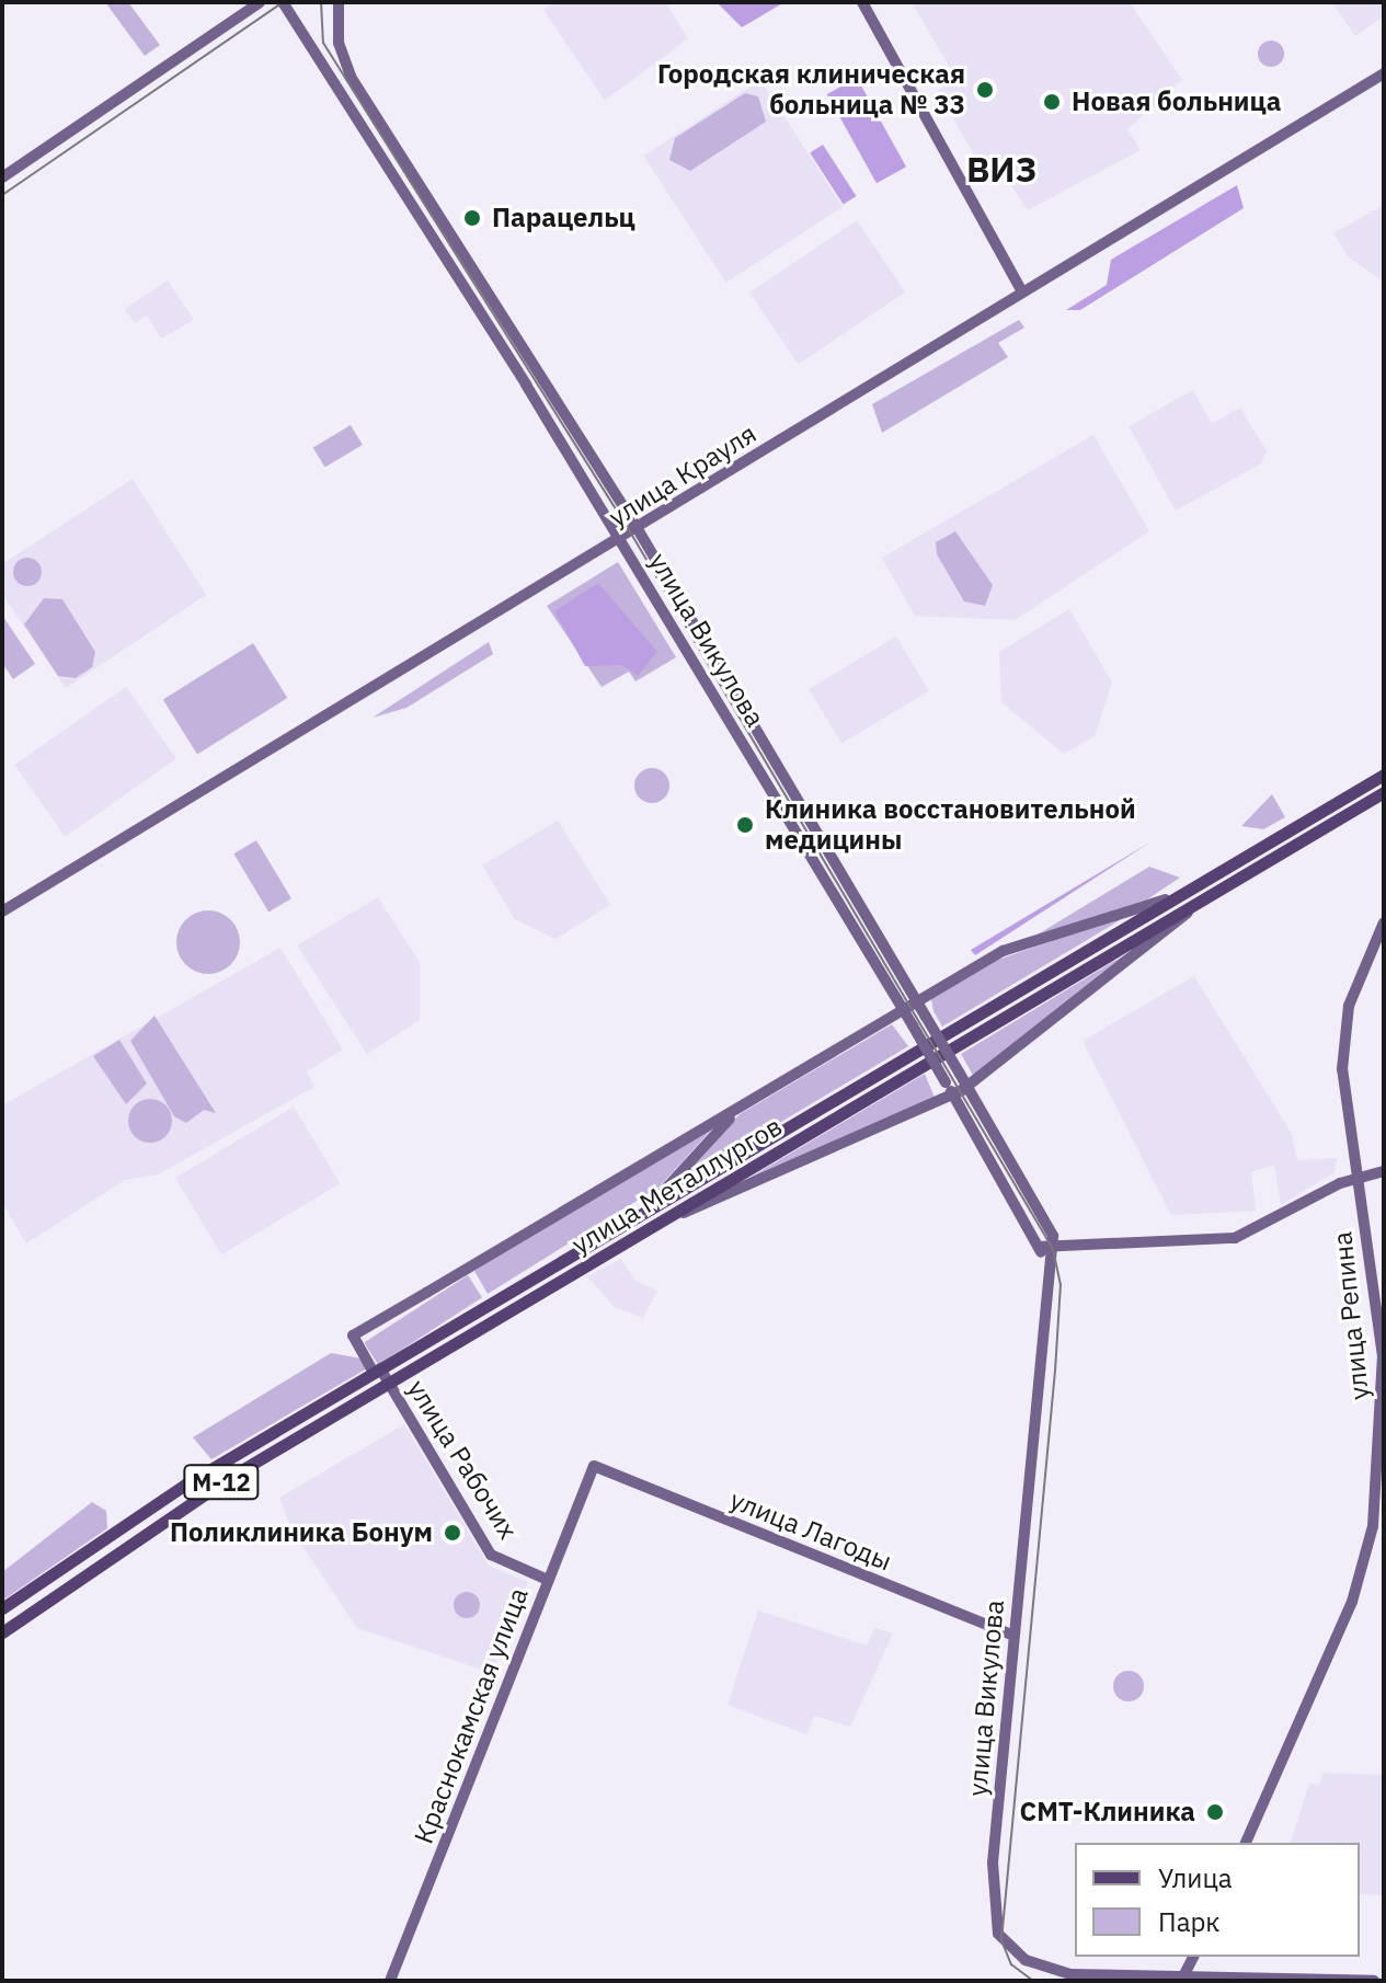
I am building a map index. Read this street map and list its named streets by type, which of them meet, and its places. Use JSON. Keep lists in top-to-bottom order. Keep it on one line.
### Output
{"streets":{"main road":["улица Металлургов","М-12"],"street":["улица Крауля","улица Викулова","улица Репина","улица Рабочих","улица Лагоды","Краснокамская улица"]},"crossings":[["улица Крауля","улица Викулова"],["улица Викулова","улица Металлургов"],["улица Викулова","улица Лагоды"],["улица Металлургов","улица Рабочих"],["улица Рабочих","Краснокамская улица"],["улица Лагоды","Краснокамская улица"]],"districts":["ВИЗ"],"places":["Городская клиническая больница № 33","Новая больница","Парацельц","Клиника восстановительной медицины","Поликлиника Бонум","СМТ-Клиника"],"legend":["Улица","Парк"]}
